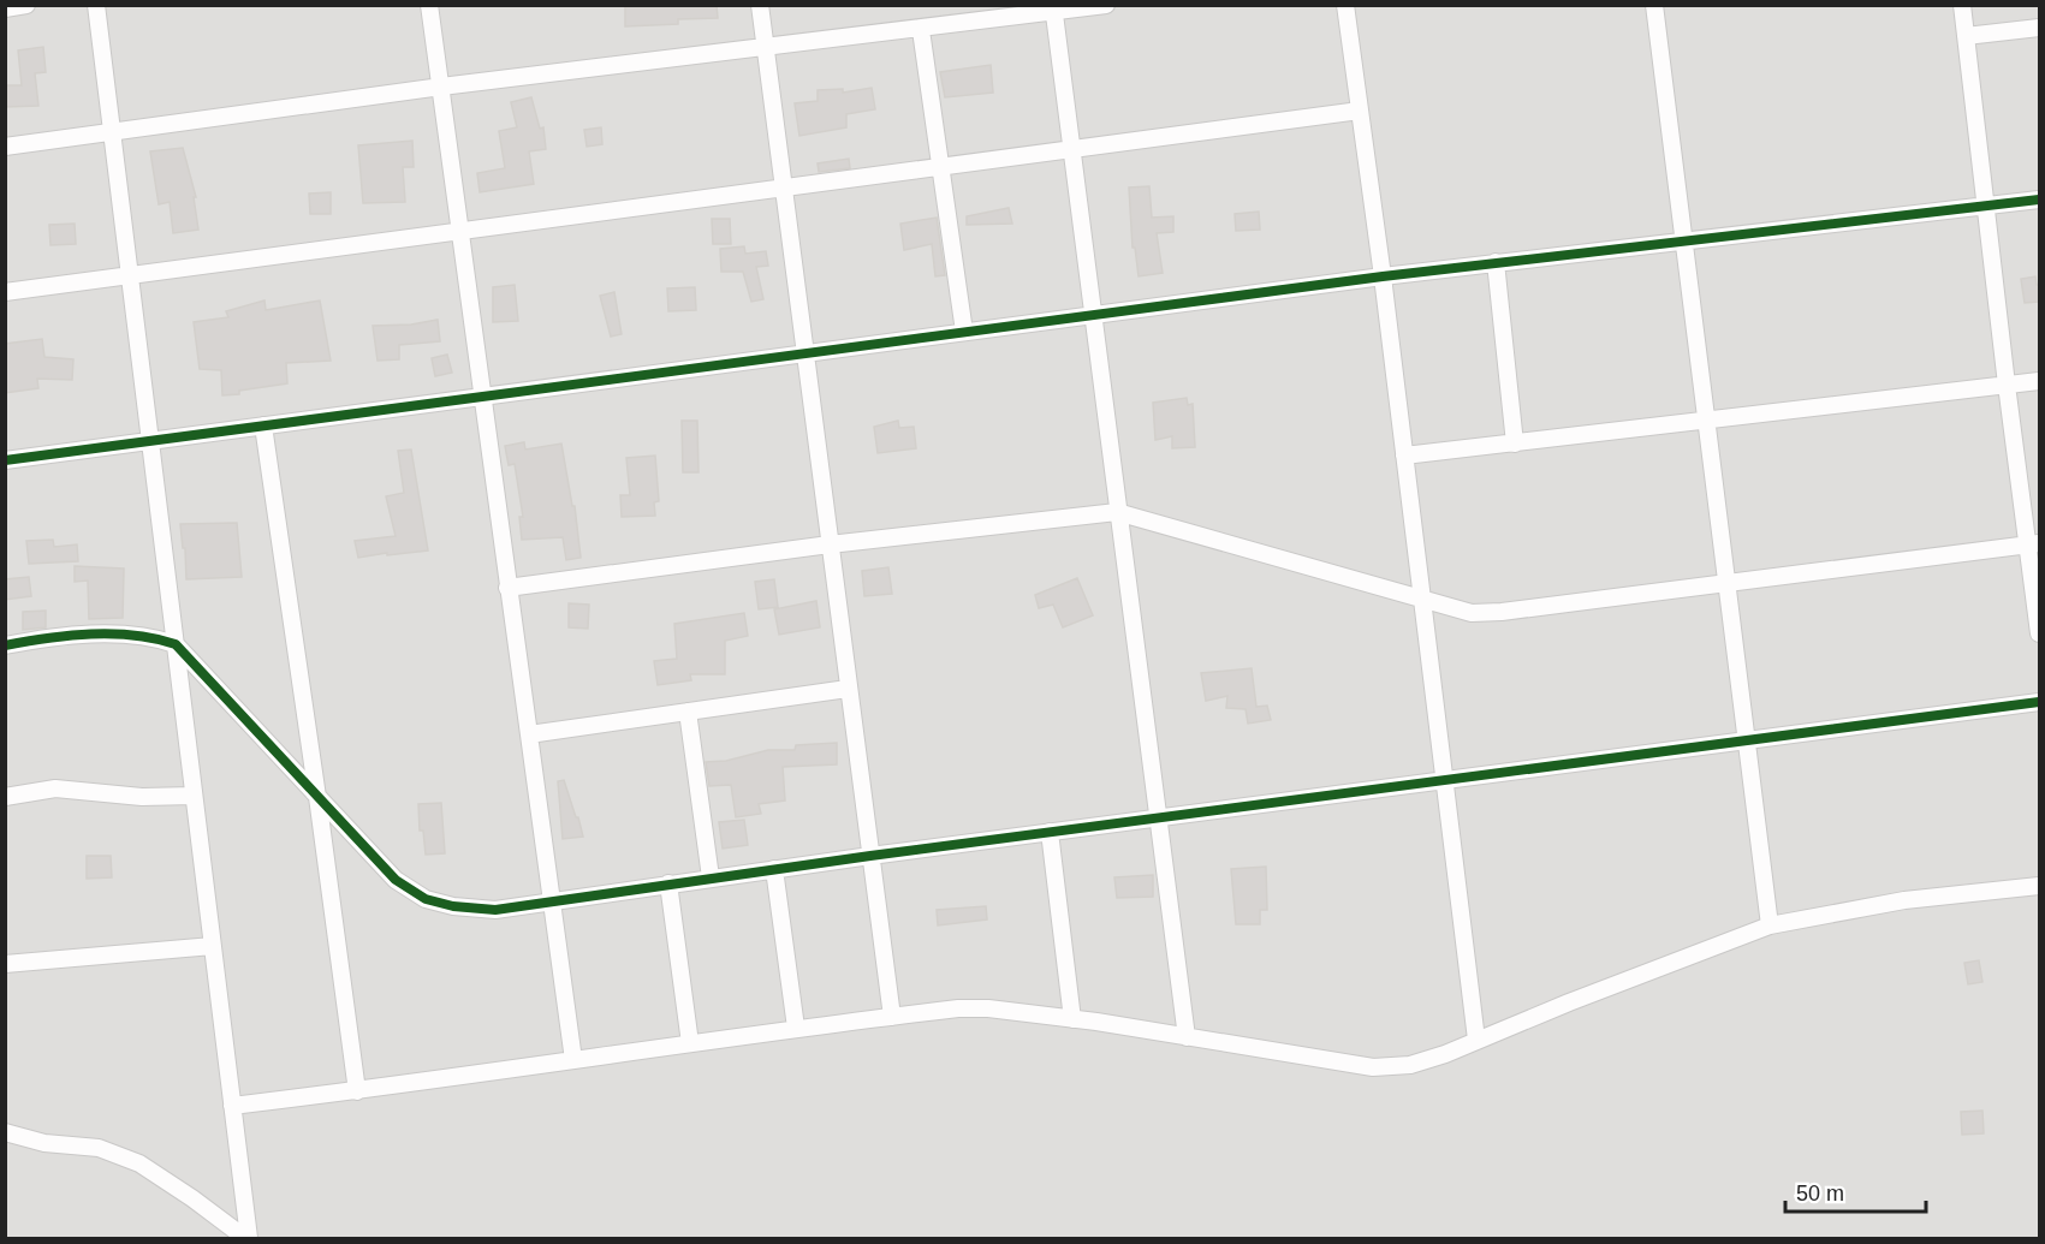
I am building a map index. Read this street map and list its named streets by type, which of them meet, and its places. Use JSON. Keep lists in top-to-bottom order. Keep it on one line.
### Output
{"scale_bar":"50 m"}
